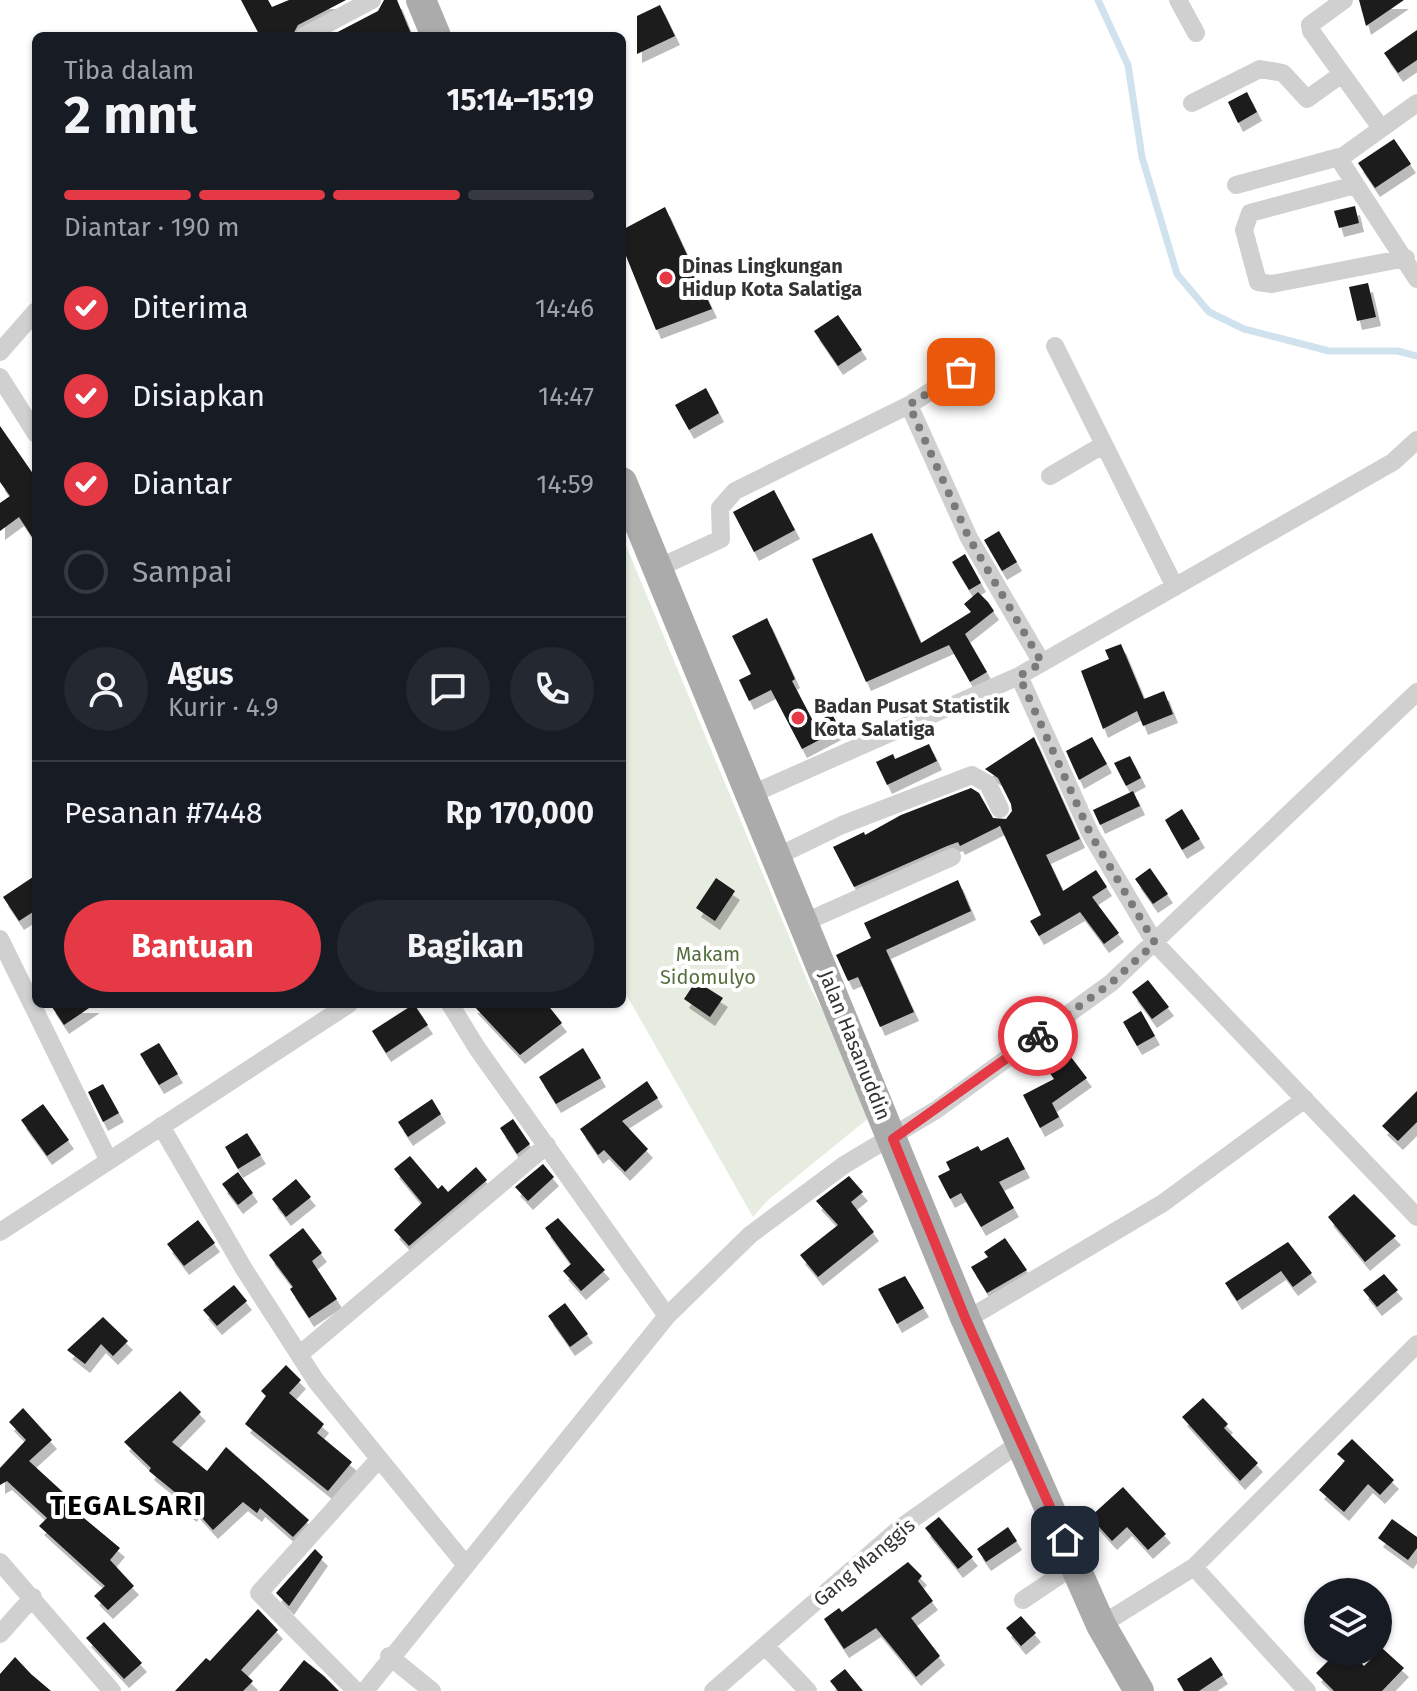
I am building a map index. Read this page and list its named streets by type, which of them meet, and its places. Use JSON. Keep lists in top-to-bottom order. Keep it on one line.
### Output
{"streets":{"main road":["Jalan Hasanuddin"],"street":["Gang Manggis"]},"crossings":[["Jalan Hasanuddin","Gang Manggis"]],"districts":["TEGALSARI"],"parks":["Makam Sidomulyo"],"places":["Dinas Lingkungan Hidup Kota Salatiga","Badan Pusat Statistik Kota Salatiga"],"page":{"heading":["2 mnt","Tiba dalam","15:14–15:19"],"panel":["Agus","Kurir · 4.9","Pesanan #7448","Rp 170,000"],"bar":"Diantar · 190 m","list":[["Diterima","14:46"],["Disiapkan","14:47"],["Diantar","14:59"],"Sampai"],"buttons":["Bantuan","Bagikan"]}}
